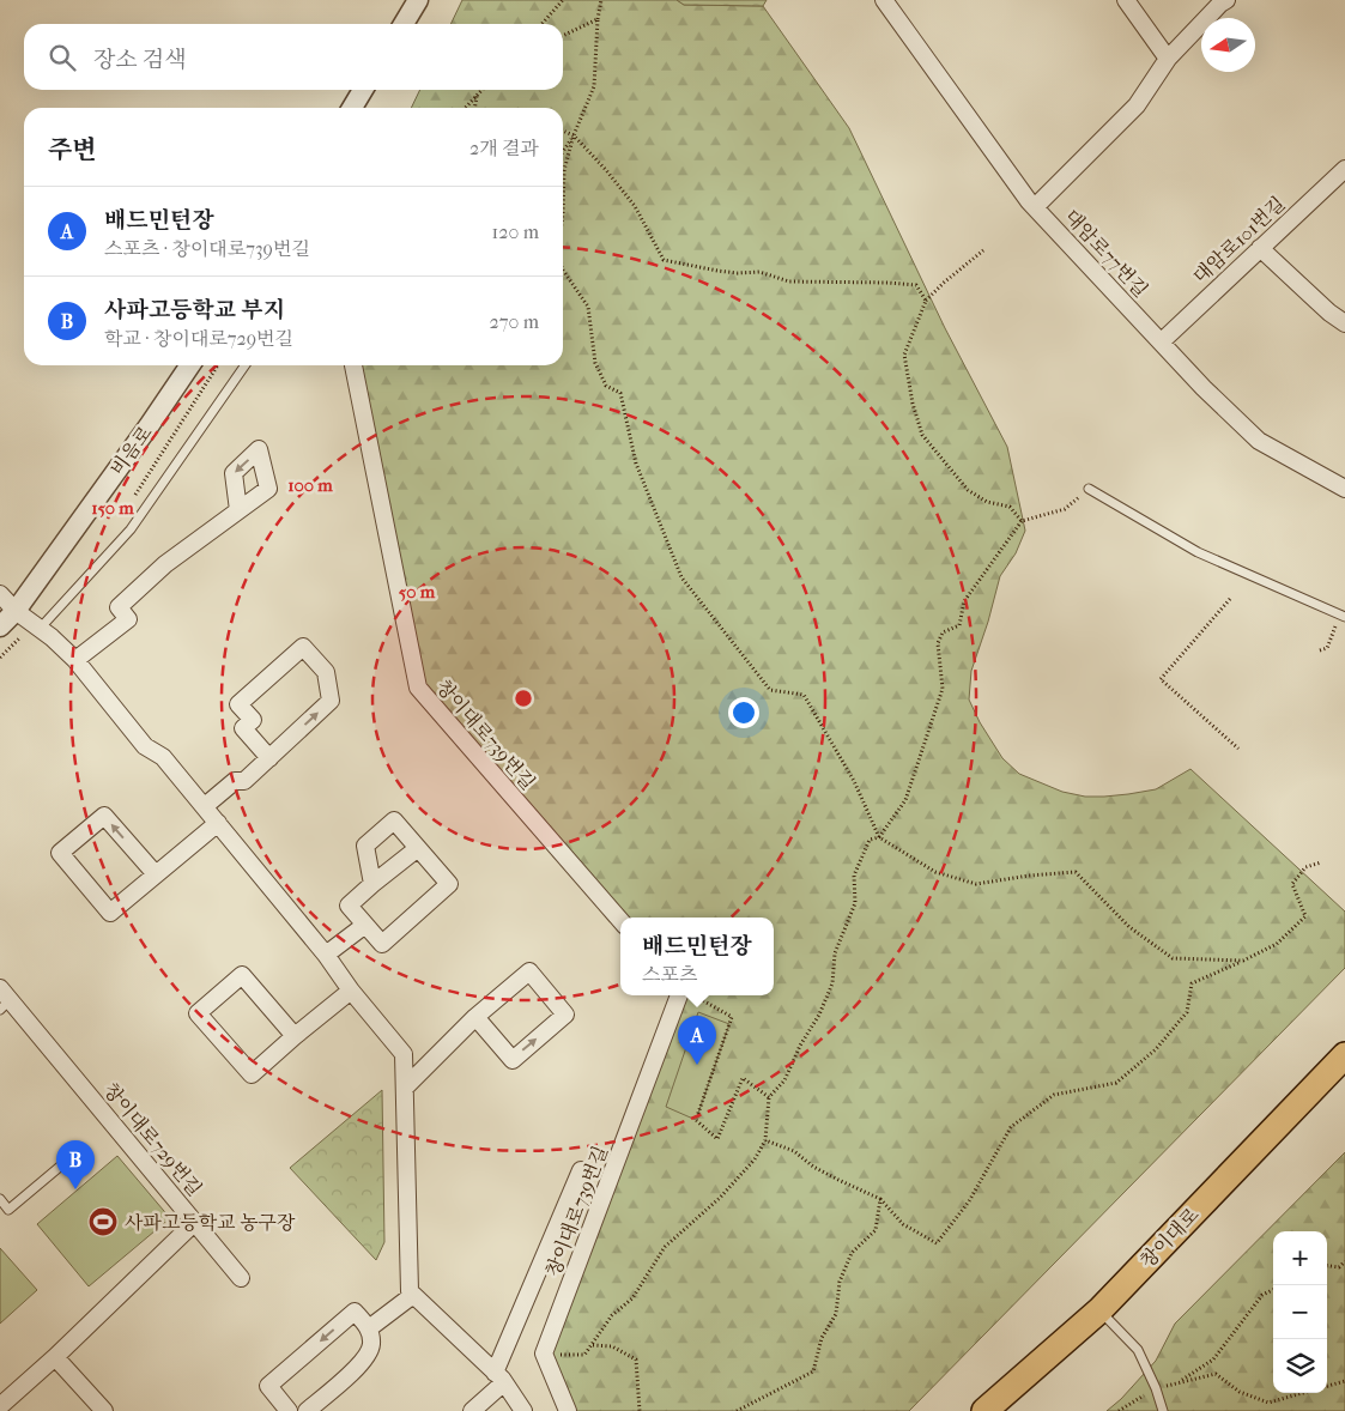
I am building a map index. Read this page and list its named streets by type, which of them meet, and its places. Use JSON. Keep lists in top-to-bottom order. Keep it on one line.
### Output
{"streets":{"main road":["창이대로"],"street":["대암로101번길","대암로77번길","비음로","창이대로739번길","창이대로729번길"]},"crossings":[["대암로101번길","대암로77번길"]],"places":{"sports":["사파고등학교 농구장"]},"north":"left","page":{"search":"장소 검색","heading":["주변","2개 결과"],"list":[{"mark":"A","name":"배드민턴장","note":"스포츠 · 창이대로739번길","value":"120 m"},{"mark":"B","name":"사파고등학교 부지","note":"학교 · 창이대로729번길","value":"270 m"}],"popup":["배드민턴장","스포츠"],"pins":["A","B"],"map_buttons":["+","−"]},"rings":["100 m","150 m","50 m"]}
